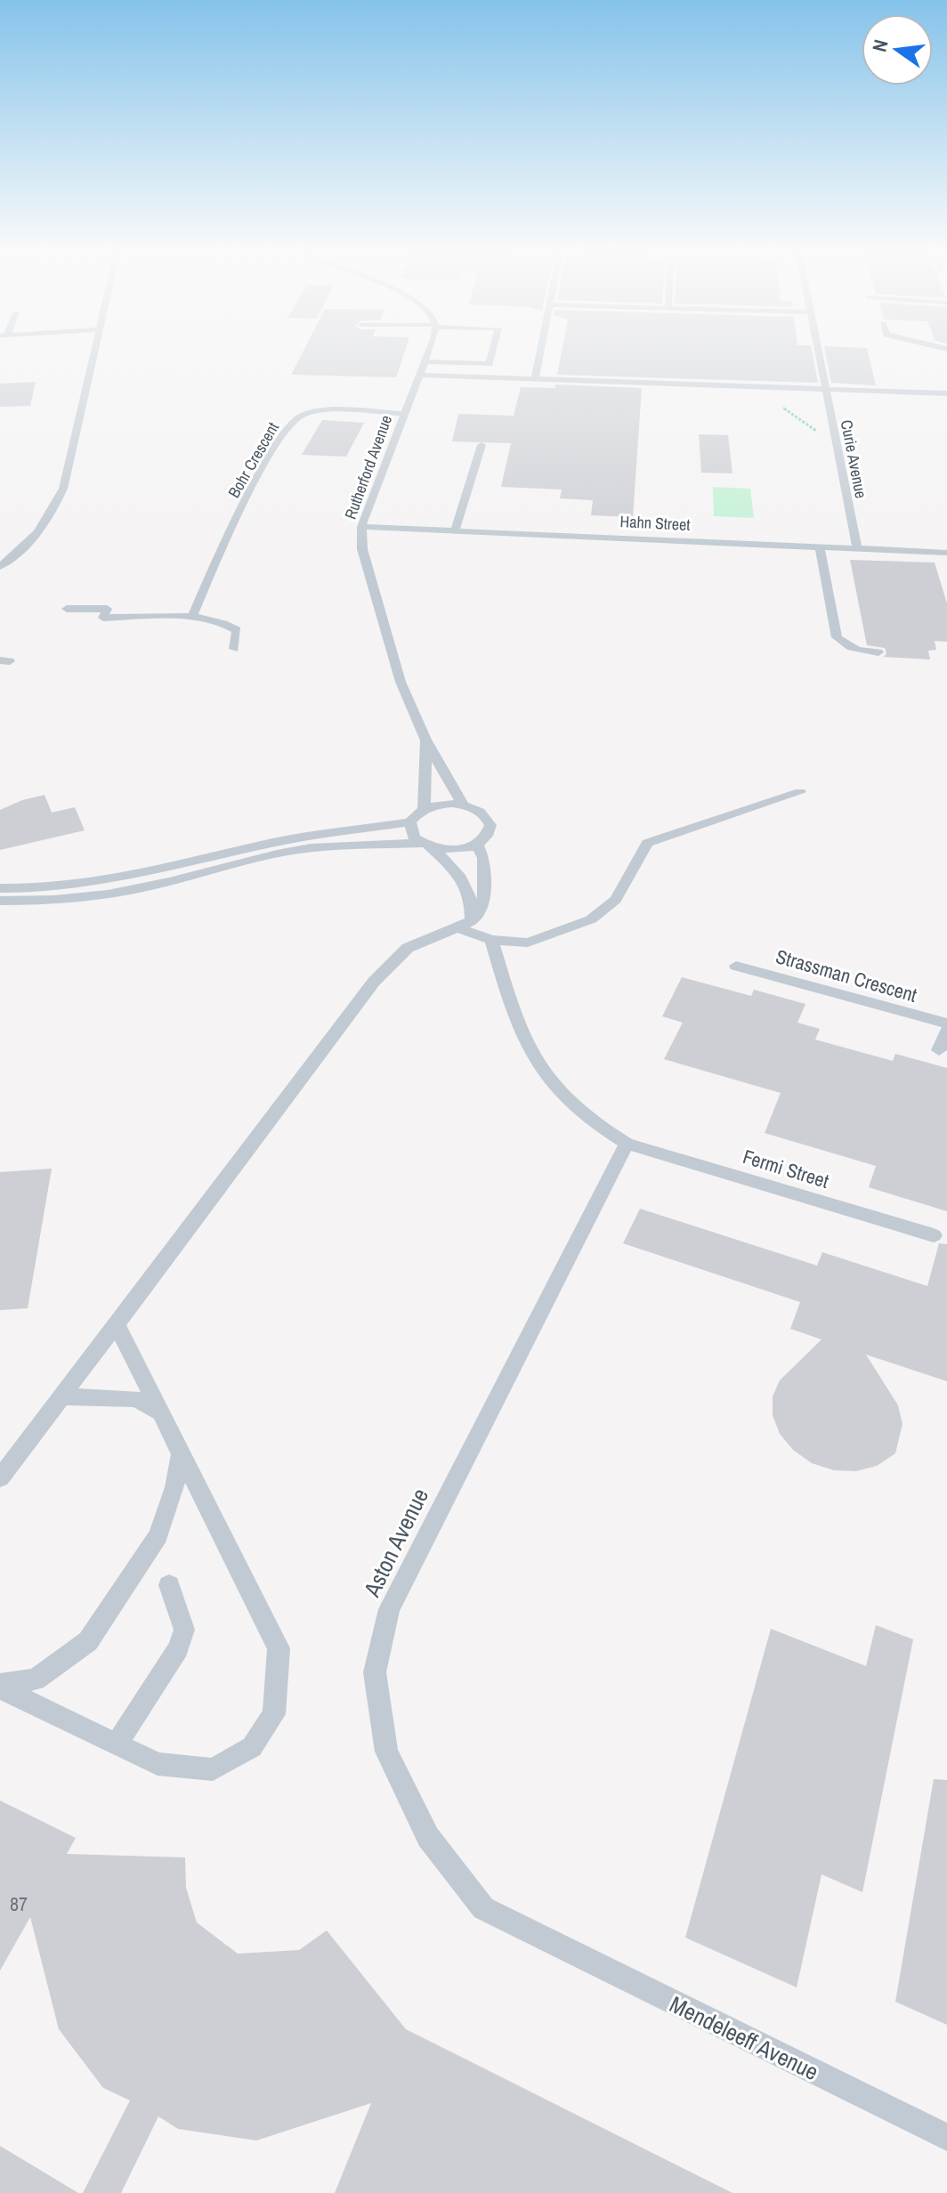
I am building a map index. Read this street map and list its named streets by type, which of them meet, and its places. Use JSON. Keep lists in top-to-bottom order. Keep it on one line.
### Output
{"streets":{"lane":["Curie Avenue","Bohr Crescent","Rutherford Avenue","Hahn Street","Strassman Crescent","Fermi Street","Aston Avenue","Mendeleeff Avenue"]},"crossings":[["Curie Avenue","Hahn Street"],["Bohr Crescent","Rutherford Avenue"],["Rutherford Avenue","Hahn Street"],["Fermi Street","Aston Avenue"],["Aston Avenue","Mendeleeff Avenue"]],"house_numbers":["87"],"north":"left"}
